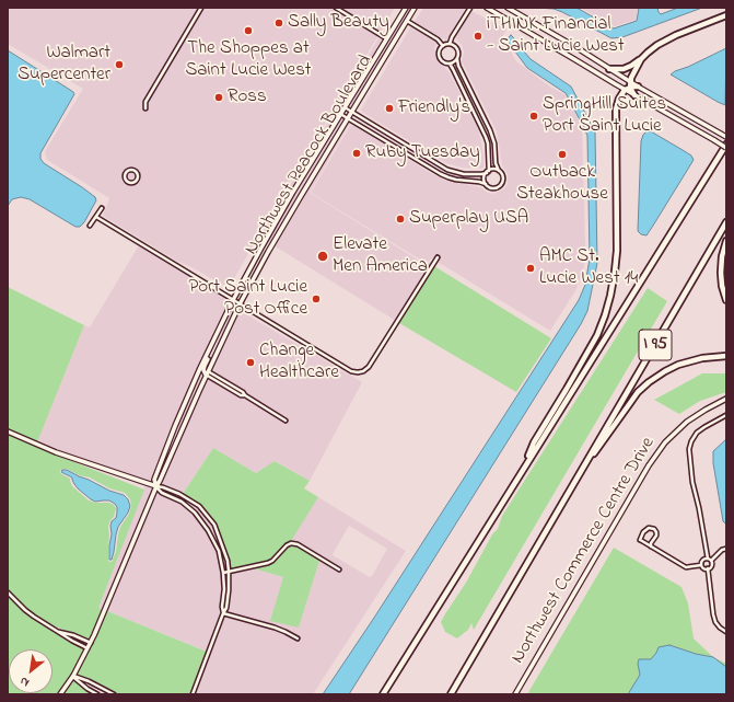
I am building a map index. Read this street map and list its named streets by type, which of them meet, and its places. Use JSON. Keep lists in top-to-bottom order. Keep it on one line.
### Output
{"streets":{"highway":["I 95"],"street":["Northwest Peacock Boulevard","Northwest Commerce Centre Drive"]},"places":["Sally Beauty","The Shoppes at Saint Lucie West","iTHINK Financial - Saint Lucie West","Walmart Supercenter","Ross","Friendly's","SpringHill Suites Port Saint Lucie","Ruby Tuesday","Outback Steakhouse","Superplay USA","Elevate Men America","AMC St. Lucie West 14","Port Saint Lucie Post Office","Change Healthcare"],"north":"bottom left"}
